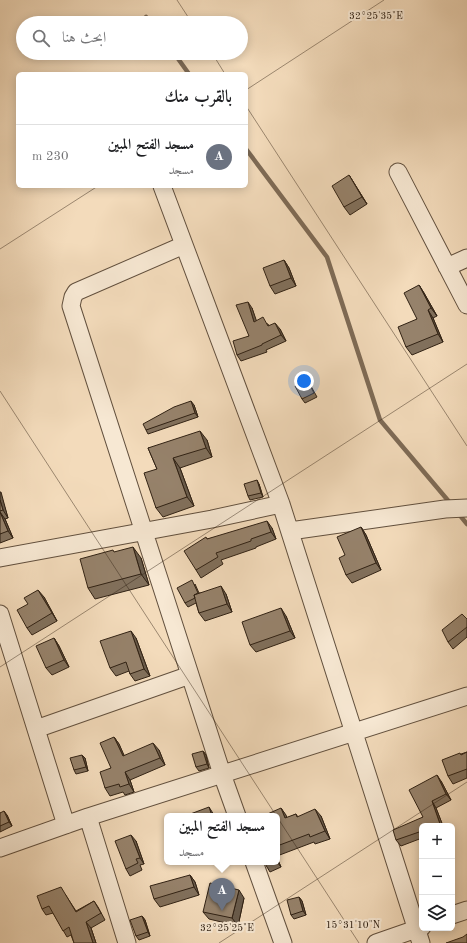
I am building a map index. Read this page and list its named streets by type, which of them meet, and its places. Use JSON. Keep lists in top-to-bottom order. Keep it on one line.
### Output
{"page":{"search":"ابحث هنا","heading":"بالقرب منك","list":[{"mark":"A","name":"مسجد الفتح المبين","note":"مسجد","value":"230 m"}],"popup":["مسجد الفتح المبين","مسجد"],"map_buttons":["+","−"],"pins":"A"},"coordinates":["32°25'35\"E","15°31'10\"N","32°25'25\"E"]}
